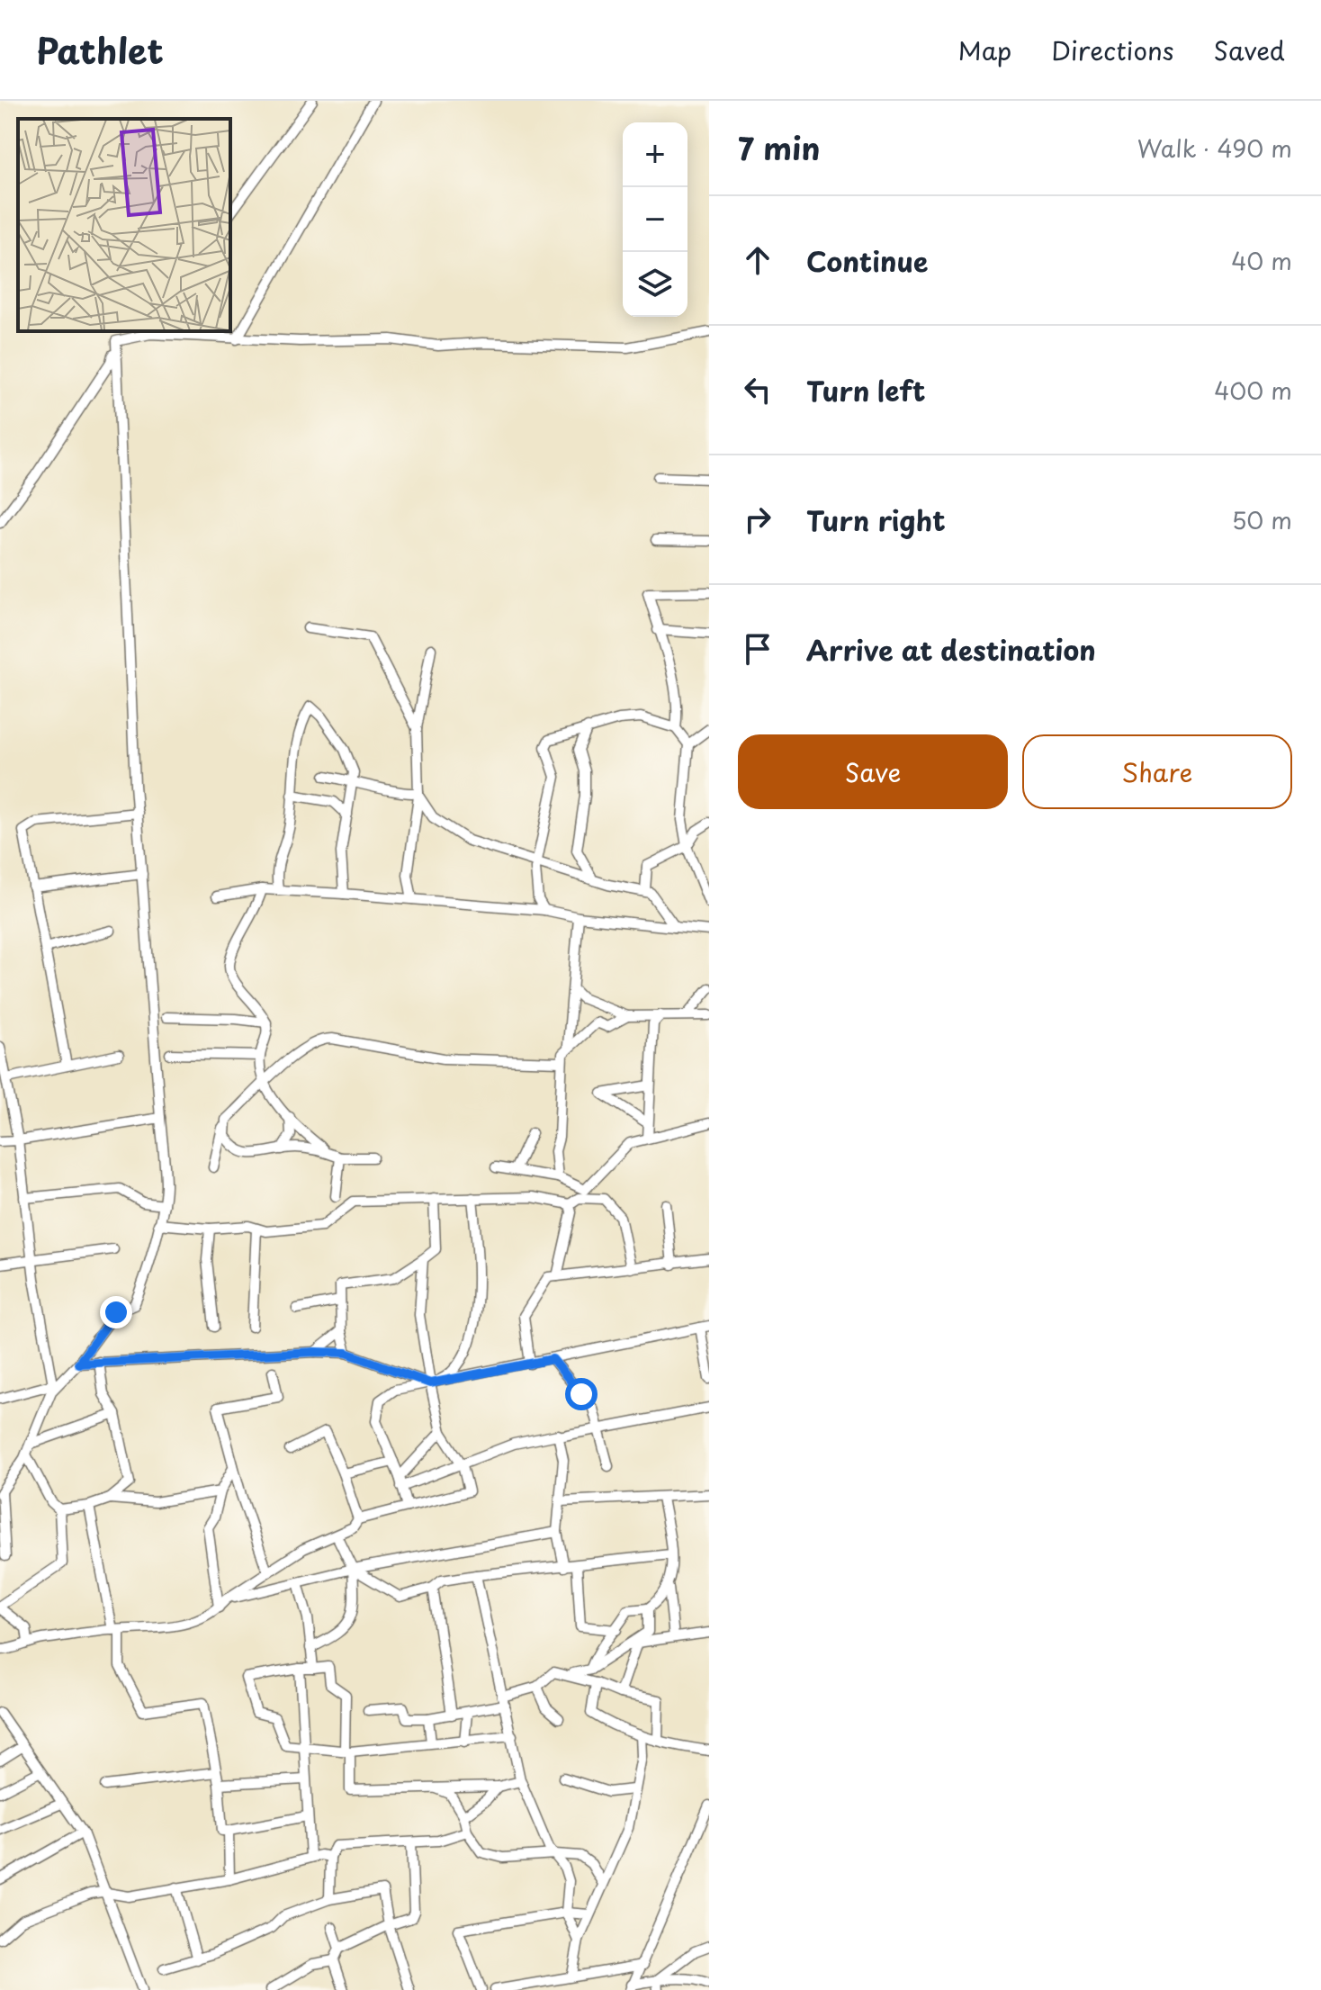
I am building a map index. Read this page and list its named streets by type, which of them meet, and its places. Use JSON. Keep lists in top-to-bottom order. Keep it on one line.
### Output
{"page":{"header":"Pathlet","nav":["Map","Directions","Saved"],"heading":["7 min","Walk · 490 m"],"map_buttons":["+","−"],"list":[["Continue","40 m"],["Turn left","400 m"],["Turn right","50 m"],"Arrive at destination"],"buttons":["Save","Share"]}}
